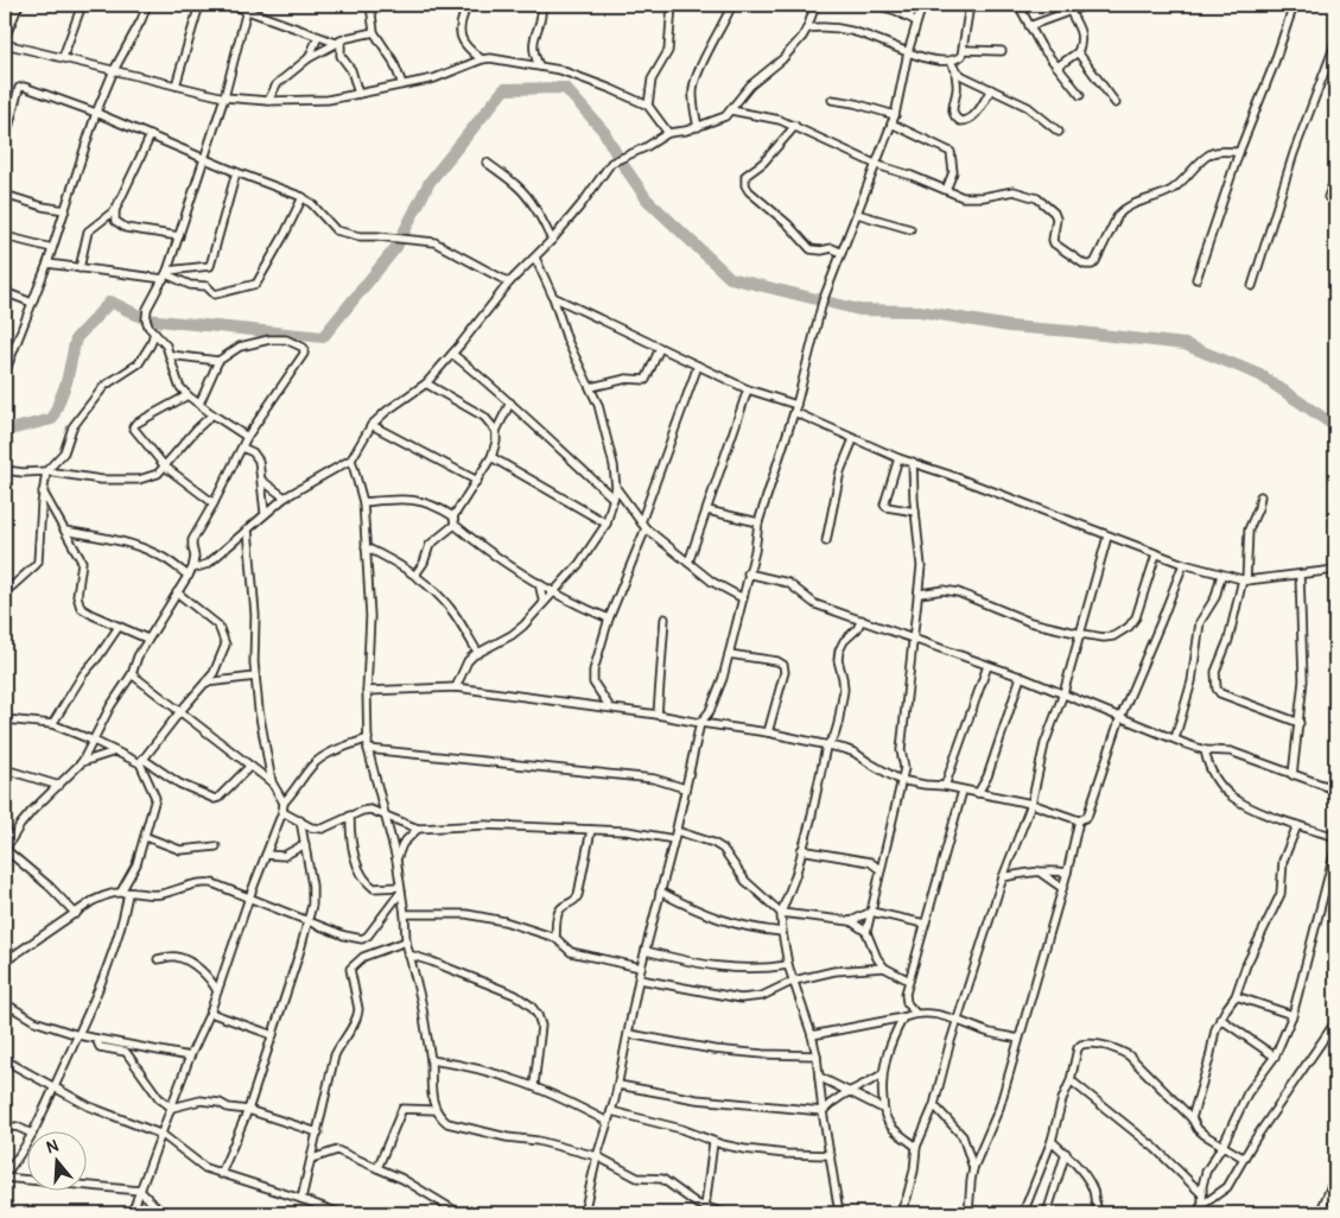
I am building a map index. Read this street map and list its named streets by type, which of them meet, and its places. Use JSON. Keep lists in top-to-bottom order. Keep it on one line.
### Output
{"north":"top"}
